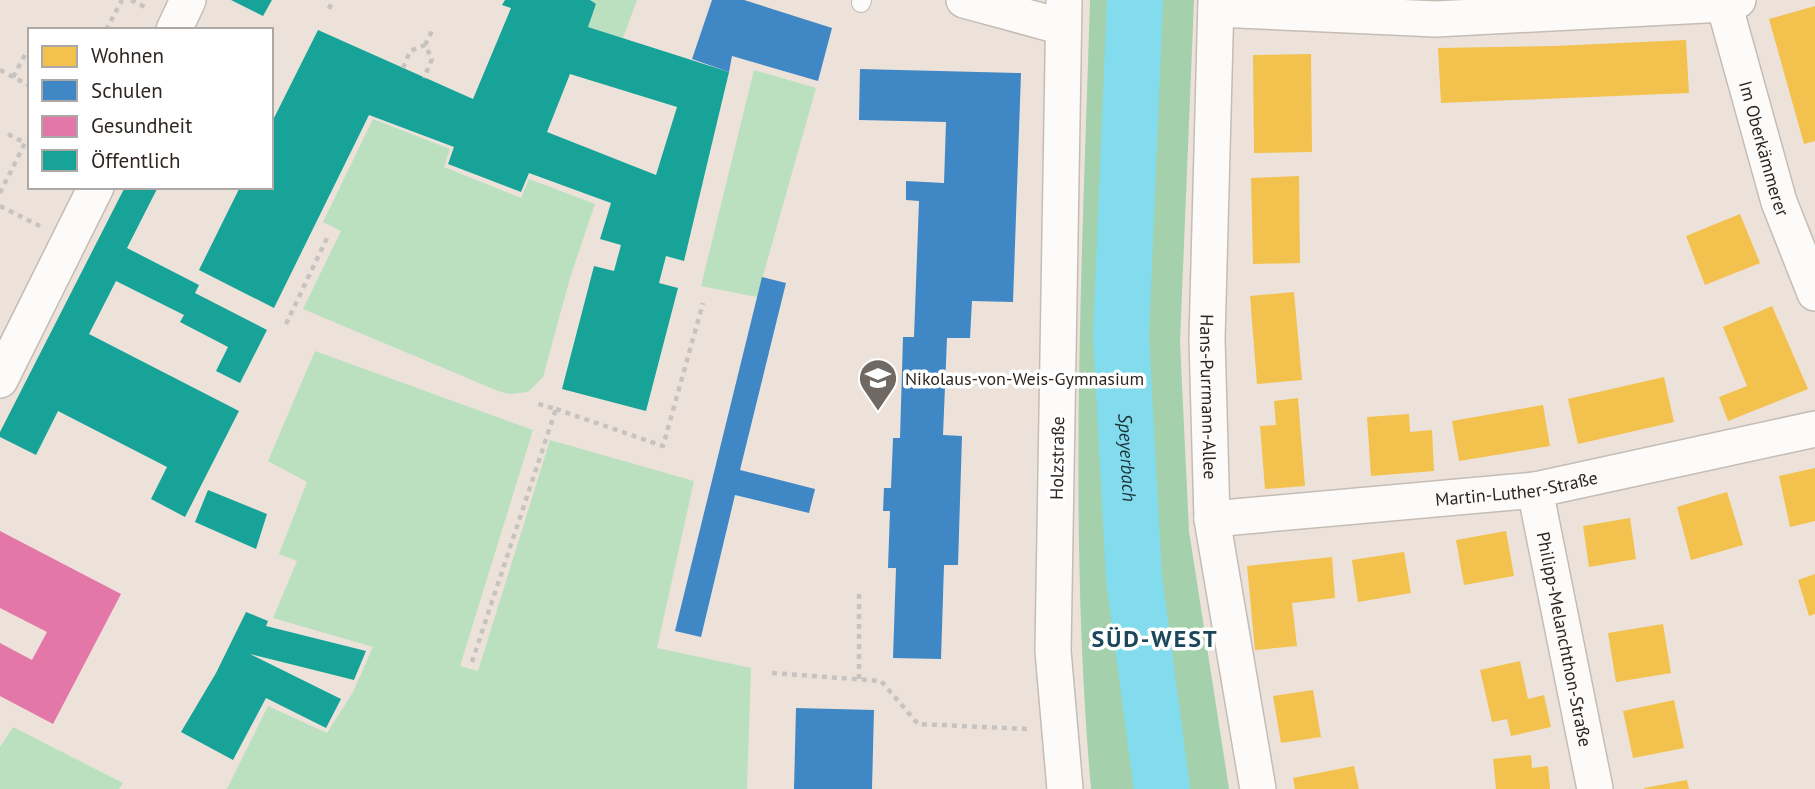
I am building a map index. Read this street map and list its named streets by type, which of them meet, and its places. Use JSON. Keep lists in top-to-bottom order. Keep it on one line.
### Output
{"streets":{"street":["Im Oberkämmerer","Hans-Purrmann-Allee","Holzstraße","Martin-Luther-Straße","Philipp-Melanchthon-Straße"]},"crossings":[["Hans-Purrmann-Allee","Martin-Luther-Straße"],["Martin-Luther-Straße","Philipp-Melanchthon-Straße"]],"districts":["SÜD-WEST"],"water":["Speyerbach"],"places":{"school or university":["Nikolaus-von-Weis-Gymnasium"]},"legend":["Wohnen","Schulen","Gesundheit","Öffentlich"]}
